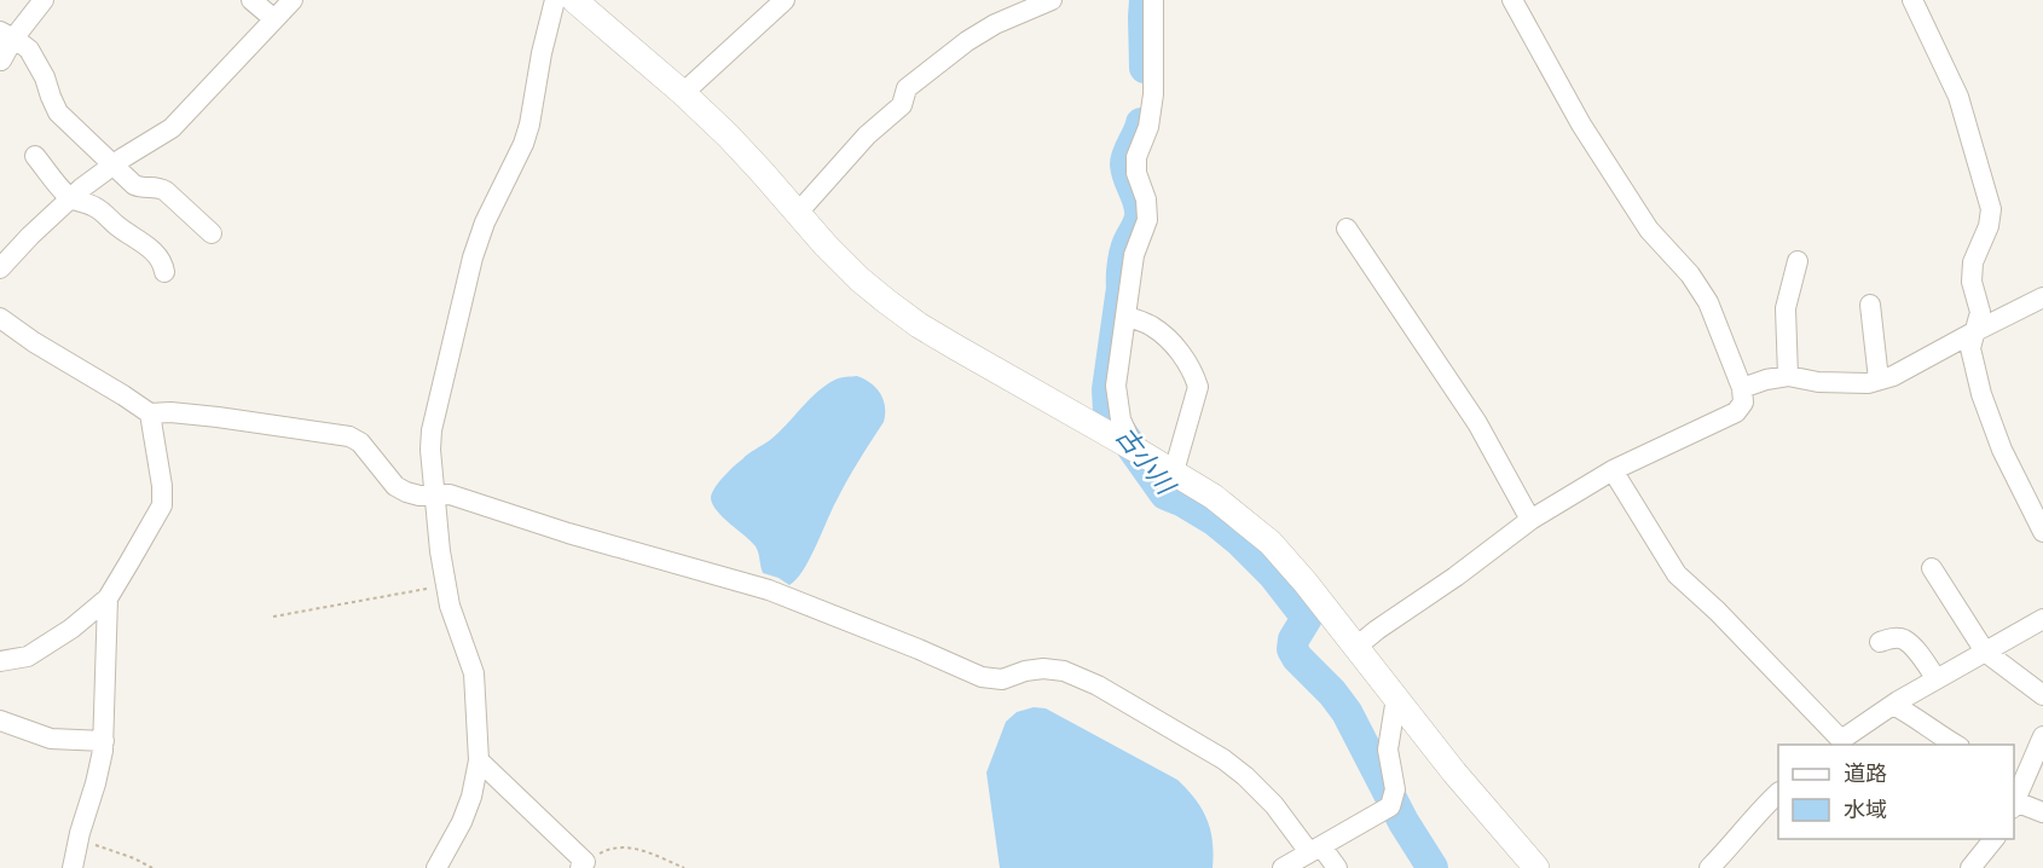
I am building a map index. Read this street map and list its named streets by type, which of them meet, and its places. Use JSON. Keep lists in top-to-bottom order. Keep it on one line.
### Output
{"water":["古小川"],"legend":["道路","水域"]}
